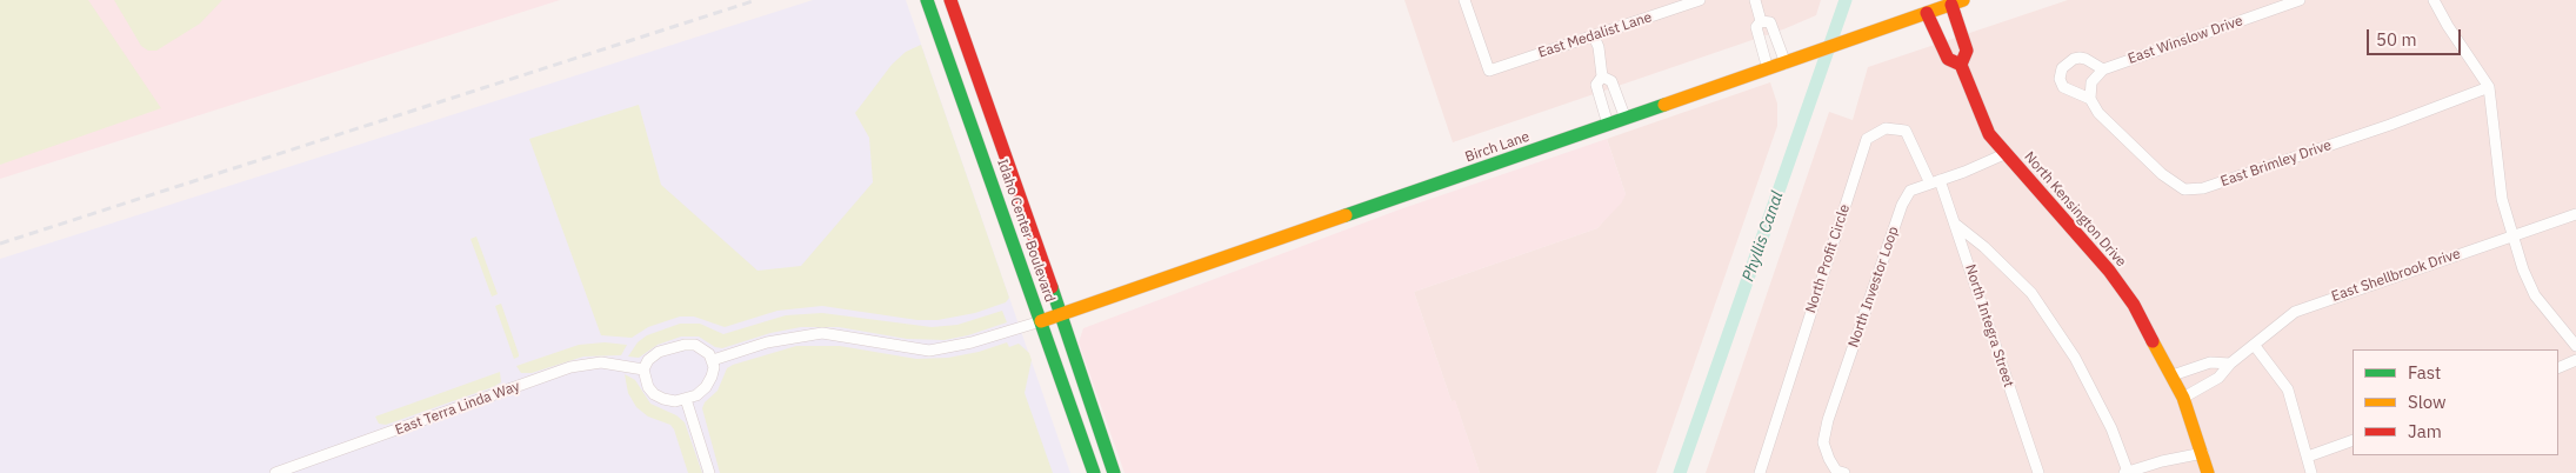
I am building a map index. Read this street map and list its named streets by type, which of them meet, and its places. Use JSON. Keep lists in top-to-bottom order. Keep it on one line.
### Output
{"streets":{"street":["East Medalist Lane","East Winslow Drive","Birch Lane","East Brimley Drive","North Kensington Drive","Idaho Center Boulevard","North Profit Circle","East Shellbrook Drive","North Investor Loop","North Integra Street","East Terra Linda Way"]},"crossings":[["Birch Lane","North Kensington Drive"],["Birch Lane","Idaho Center Boulevard"],["North Kensington Drive","East Shellbrook Drive"],["North Kensington Drive","North Investor Loop"],["North Profit Circle","North Investor Loop"],["North Profit Circle","North Integra Street"],["North Investor Loop","North Integra Street"]],"water":["Phyllis Canal"],"legend":["Fast","Slow","Jam"],"scale_bar":"50 m"}
